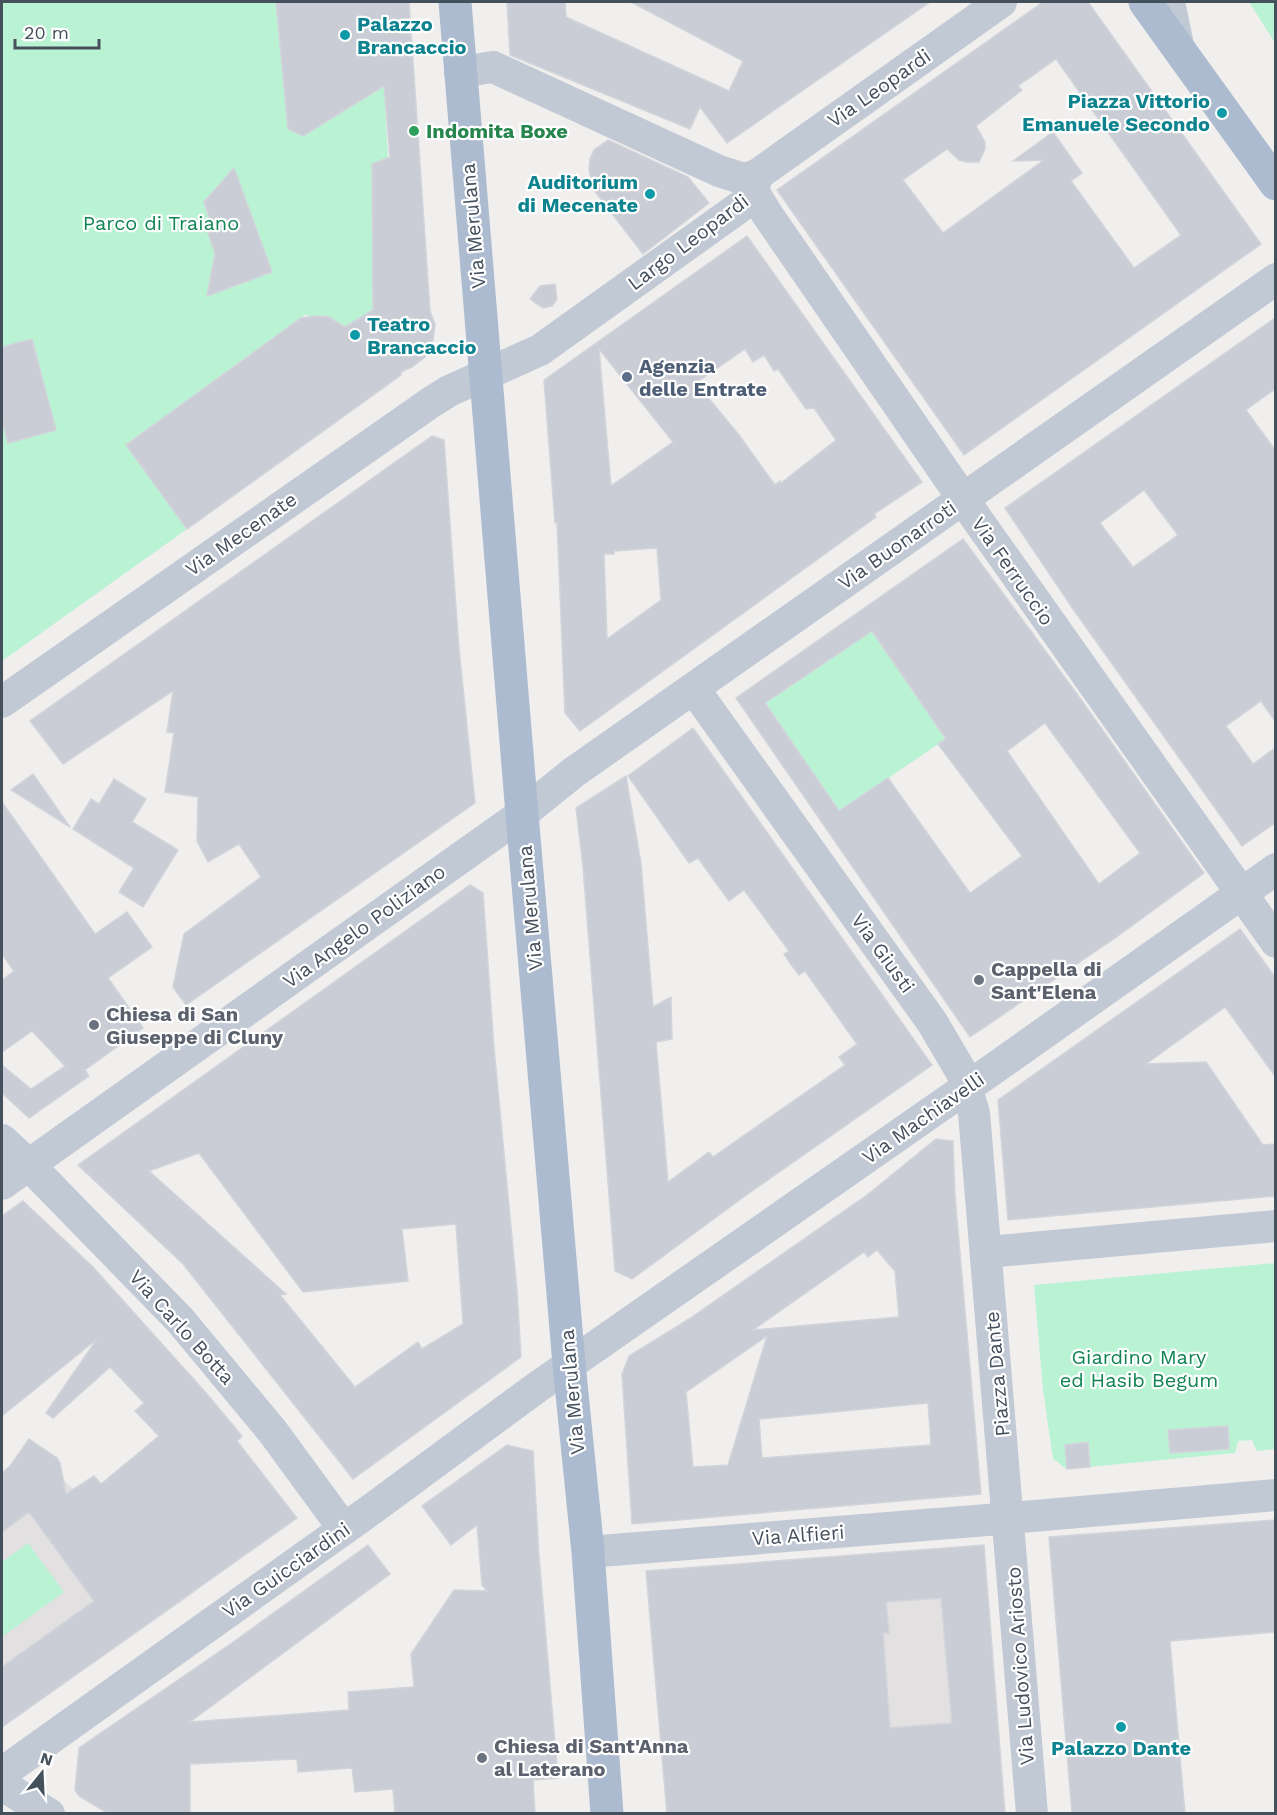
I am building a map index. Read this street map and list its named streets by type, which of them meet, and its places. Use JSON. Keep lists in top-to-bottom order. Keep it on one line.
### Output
{"streets":{"main road":["Via Merulana"],"street":["Via Leopardi","Largo Leopardi","Via Mecenate","Via Buonarroti","Via Ferruccio","Via Angelo Poliziano","Via Giusti","Via Machiavelli","Via Carlo Botta","Piazza Dante","Via Alfieri","Via Guicciardini","Via Ludovico Ariosto"]},"crossings":[["Via Leopardi","Largo Leopardi"],["Via Leopardi","Via Ferruccio"],["Via Merulana","Largo Leopardi"],["Via Merulana","Via Mecenate"],["Via Merulana","Via Buonarroti"],["Via Merulana","Via Angelo Poliziano"],["Via Merulana","Via Machiavelli"],["Via Merulana","Via Alfieri"],["Via Merulana","Via Guicciardini"],["Largo Leopardi","Via Mecenate"],["Largo Leopardi","Via Ferruccio"],["Via Buonarroti","Via Ferruccio"],["Via Buonarroti","Via Angelo Poliziano"],["Via Buonarroti","Via Giusti"],["Via Ferruccio","Via Machiavelli"],["Via Angelo Poliziano","Via Carlo Botta"],["Via Giusti","Via Machiavelli"],["Via Giusti","Piazza Dante"],["Via Machiavelli","Via Guicciardini"],["Via Carlo Botta","Via Guicciardini"],["Piazza Dante","Via Alfieri"],["Piazza Dante","Via Ludovico Ariosto"],["Via Alfieri","Via Ludovico Ariosto"]],"parks":["Parco di Traiano","Giardino Mary ed Hasib Begum"],"places":["Palazzo Brancaccio","Piazza Vittorio Emanuele Secondo","Indomita Boxe","Auditorium di Mecenate","Teatro Brancaccio","Agenzia delle Entrate","Cappella di Sant'Elena","Chiesa di San Giuseppe di Cluny","Palazzo Dante","Chiesa di Sant'Anna al Laterano"],"scale_bar":"20 m","north":"top"}
